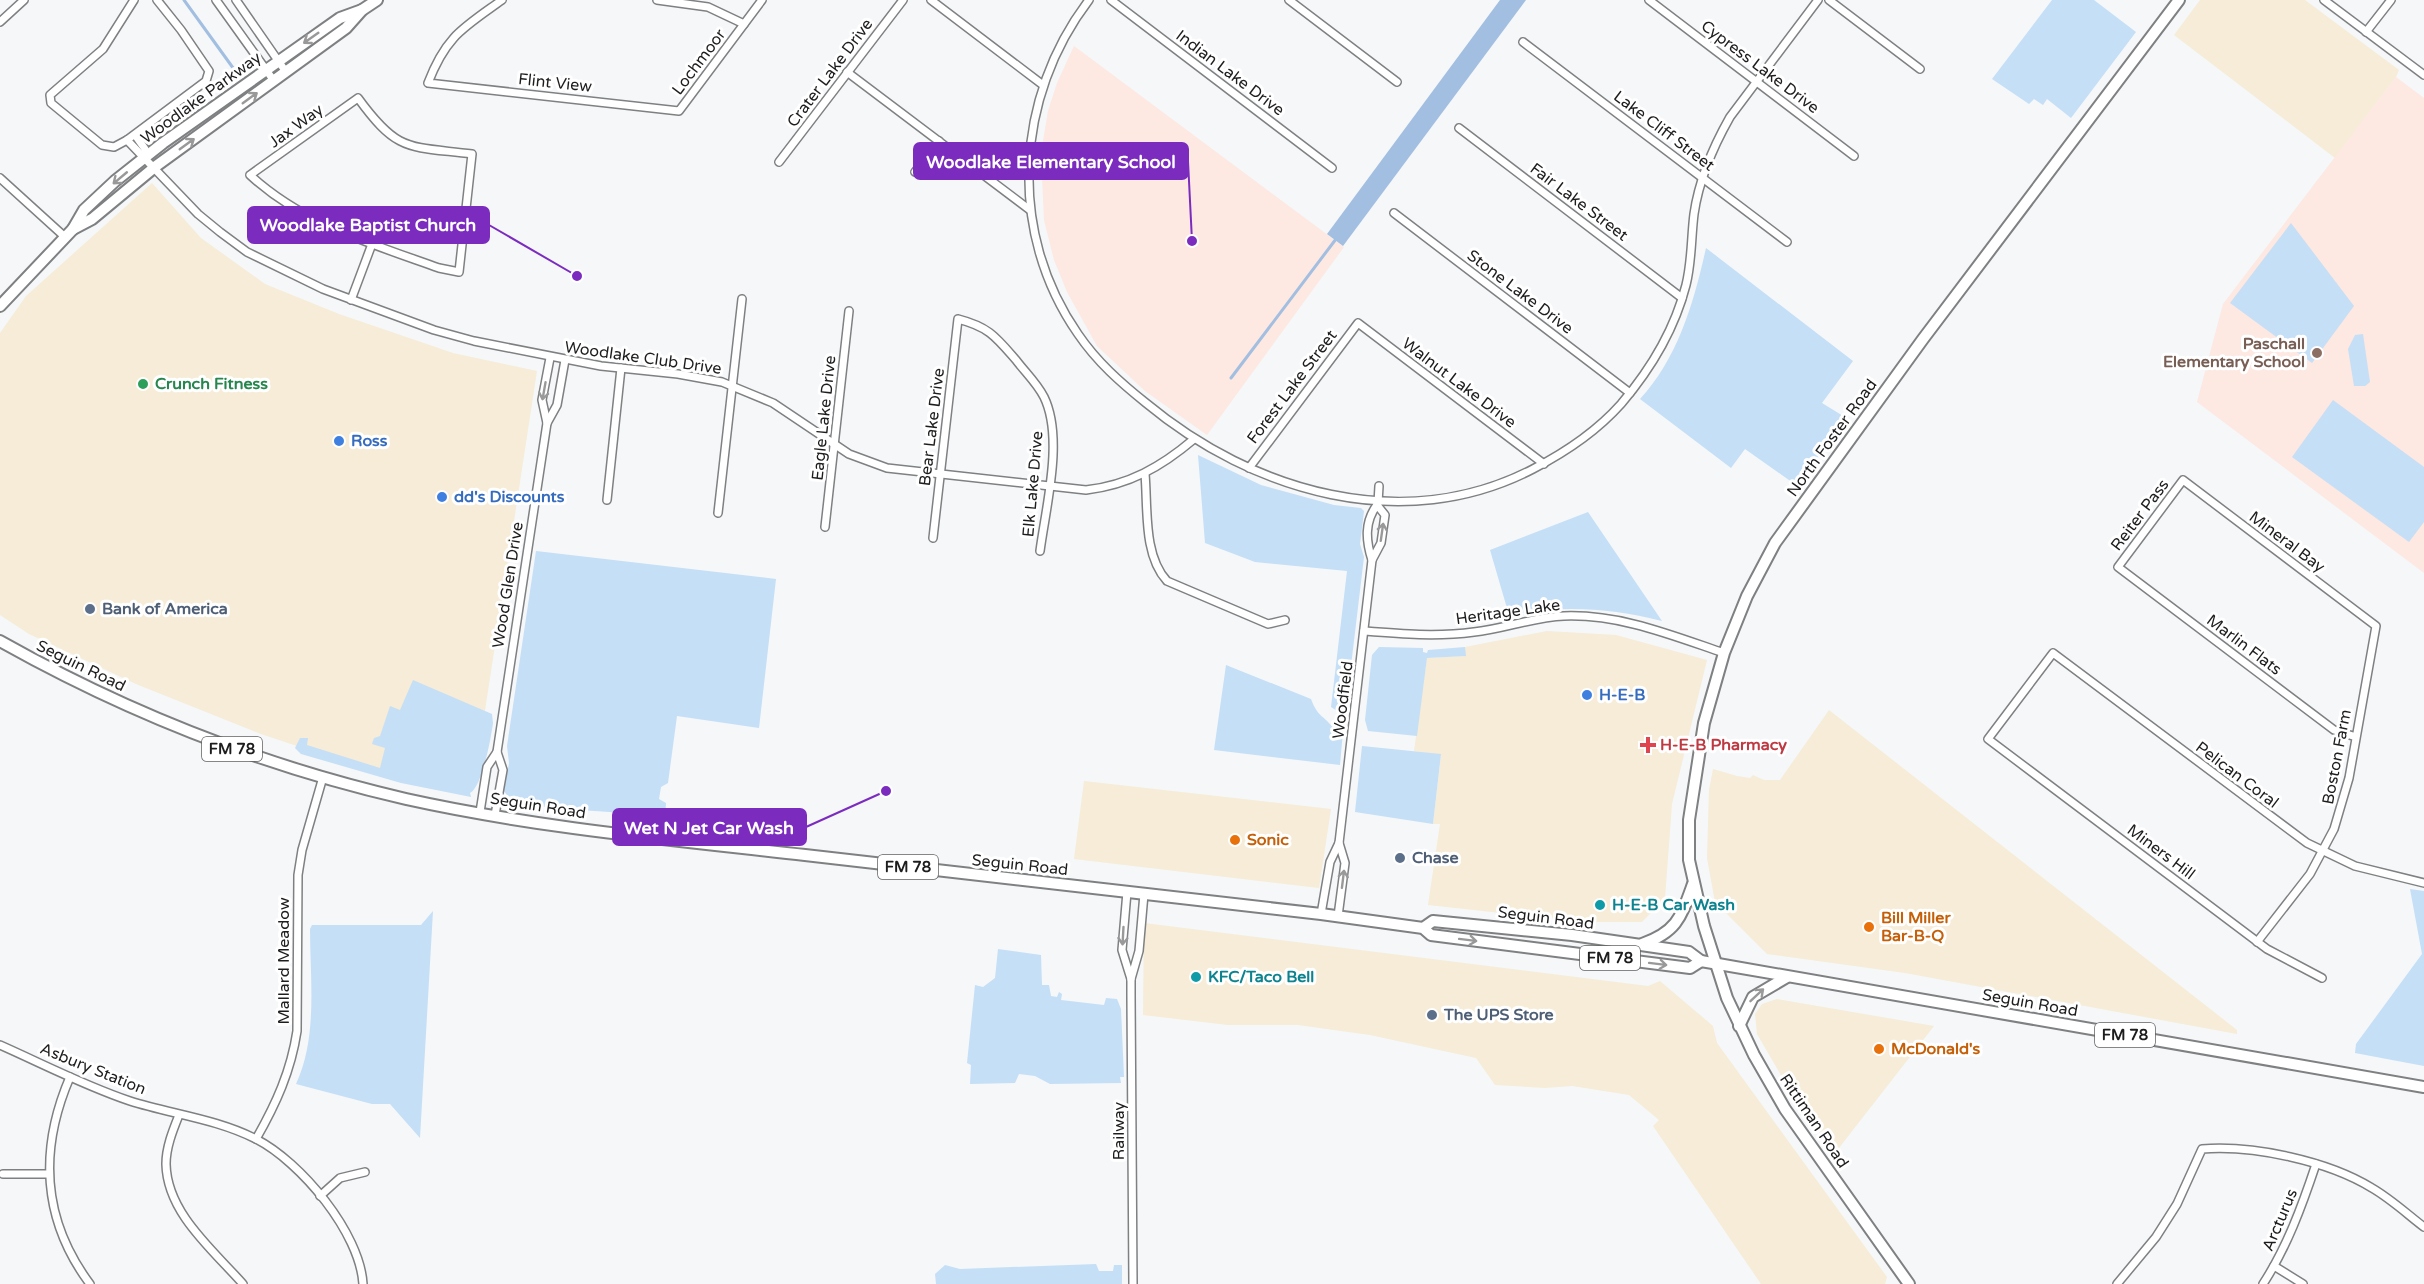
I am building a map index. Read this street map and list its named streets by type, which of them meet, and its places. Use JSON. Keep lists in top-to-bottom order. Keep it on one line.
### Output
{"streets":{"main road":["Woodlake Parkway","North Foster Road","Seguin Road","FM 78","Rittiman Road"],"street":["Lochmoor","Cypress Lake Drive","Crater Lake Drive","Indian Lake Drive","Flint View","Jax Way","Lake Cliff Street","Fair Lake Street","Stone Lake Drive","Woodlake Club Drive","Walnut Lake Drive","Forest Lake Street","Eagle Lake Drive","Bear Lake Drive","Elk Lake Drive","Reiter Pass","Mineral Bay","Wood Glen Drive","Heritage Lake","Marlin Flats","Woodfield","Boston Farm","Pelican Coral","Miners Hill","Mallard Meadow","Asbury Station","Railway","Arcturus"]},"crossings":[["Lochmoor","Flint View"],["Woodlake Parkway","Woodlake Club Drive"],["Woodlake Club Drive","Eagle Lake Drive"],["Woodlake Club Drive","Bear Lake Drive"],["Woodlake Club Drive","Elk Lake Drive"],["Woodlake Club Drive","Wood Glen Drive"],["Walnut Lake Drive","Forest Lake Street"],["Bear Lake Drive","Elk Lake Drive"],["North Foster Road","Heritage Lake"],["North Foster Road","Seguin Road"],["North Foster Road","Rittiman Road"],["Reiter Pass","Mineral Bay"],["Reiter Pass","Marlin Flats"],["Mineral Bay","Boston Farm"],["Wood Glen Drive","Seguin Road"],["Heritage Lake","Woodfield"],["Marlin Flats","Boston Farm"],["Seguin Road","Woodfield"],["Seguin Road","Mallard Meadow"],["Seguin Road","Rittiman Road"],["Seguin Road","Railway"],["Boston Farm","Pelican Coral"],["Boston Farm","Miners Hill"],["Pelican Coral","Miners Hill"],["Mallard Meadow","Asbury Station"]],"places":{"other":["Woodlake Elementary School","Woodlake Baptist Church","Paschall Elementary School","Crunch Fitness","Ross","dd's Discounts","Bank of America","H-E-B","Wet N Jet Car Wash","Sonic","Chase","H-E-B Car Wash","Bill Miller Bar-B-Q","KFC/Taco Bell","The UPS Store","McDonald's"],"health":["H-E-B Pharmacy"]}}
